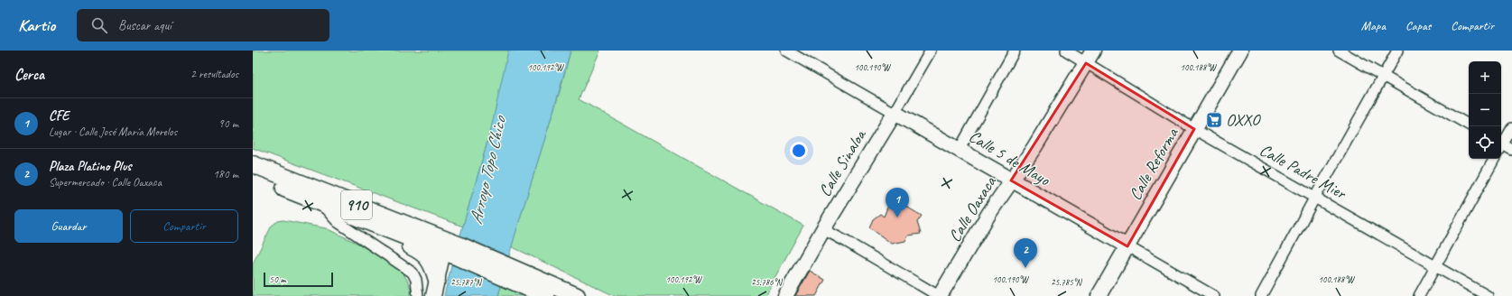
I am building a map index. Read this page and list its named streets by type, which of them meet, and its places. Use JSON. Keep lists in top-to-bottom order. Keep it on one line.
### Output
{"streets":{"main road":["910"],"street":["Calle 5 de Mayo","Calle Sinaloa","Calle Reforma","Calle Padre Mier","Calle Oaxaca"]},"crossings":[["Calle 5 de Mayo","Calle Sinaloa"],["Calle 5 de Mayo","Calle Reforma"],["Calle 5 de Mayo","Calle Oaxaca"],["Calle Reforma","Calle Padre Mier"],["Calle Padre Mier","Calle Oaxaca"]],"water":["Arroyo Topo Chico"],"places":{"supermarket":["OXXO"]},"scale_bar":"50 m","page":{"header":"Kartio","search":"Buscar aquí","nav":["Mapa","Capas","Compartir"],"heading":["Cerca","2 resultados"],"map_buttons":["+","−"],"list":[{"mark":"1","name":"CFE","note":"Lugar · Calle José María Morelos","value":"90 m"},{"mark":"2","name":"Plaza Platino Plus","note":"Supermercado · Calle Oaxaca","value":"180 m"}],"pins":["1","2"],"buttons":["Guardar","Compartir"],"scale":"50 m"},"coordinates":["100.192°W","100.190°W","100.188°W","25.787°N","25.786°N","25.785°N"]}
